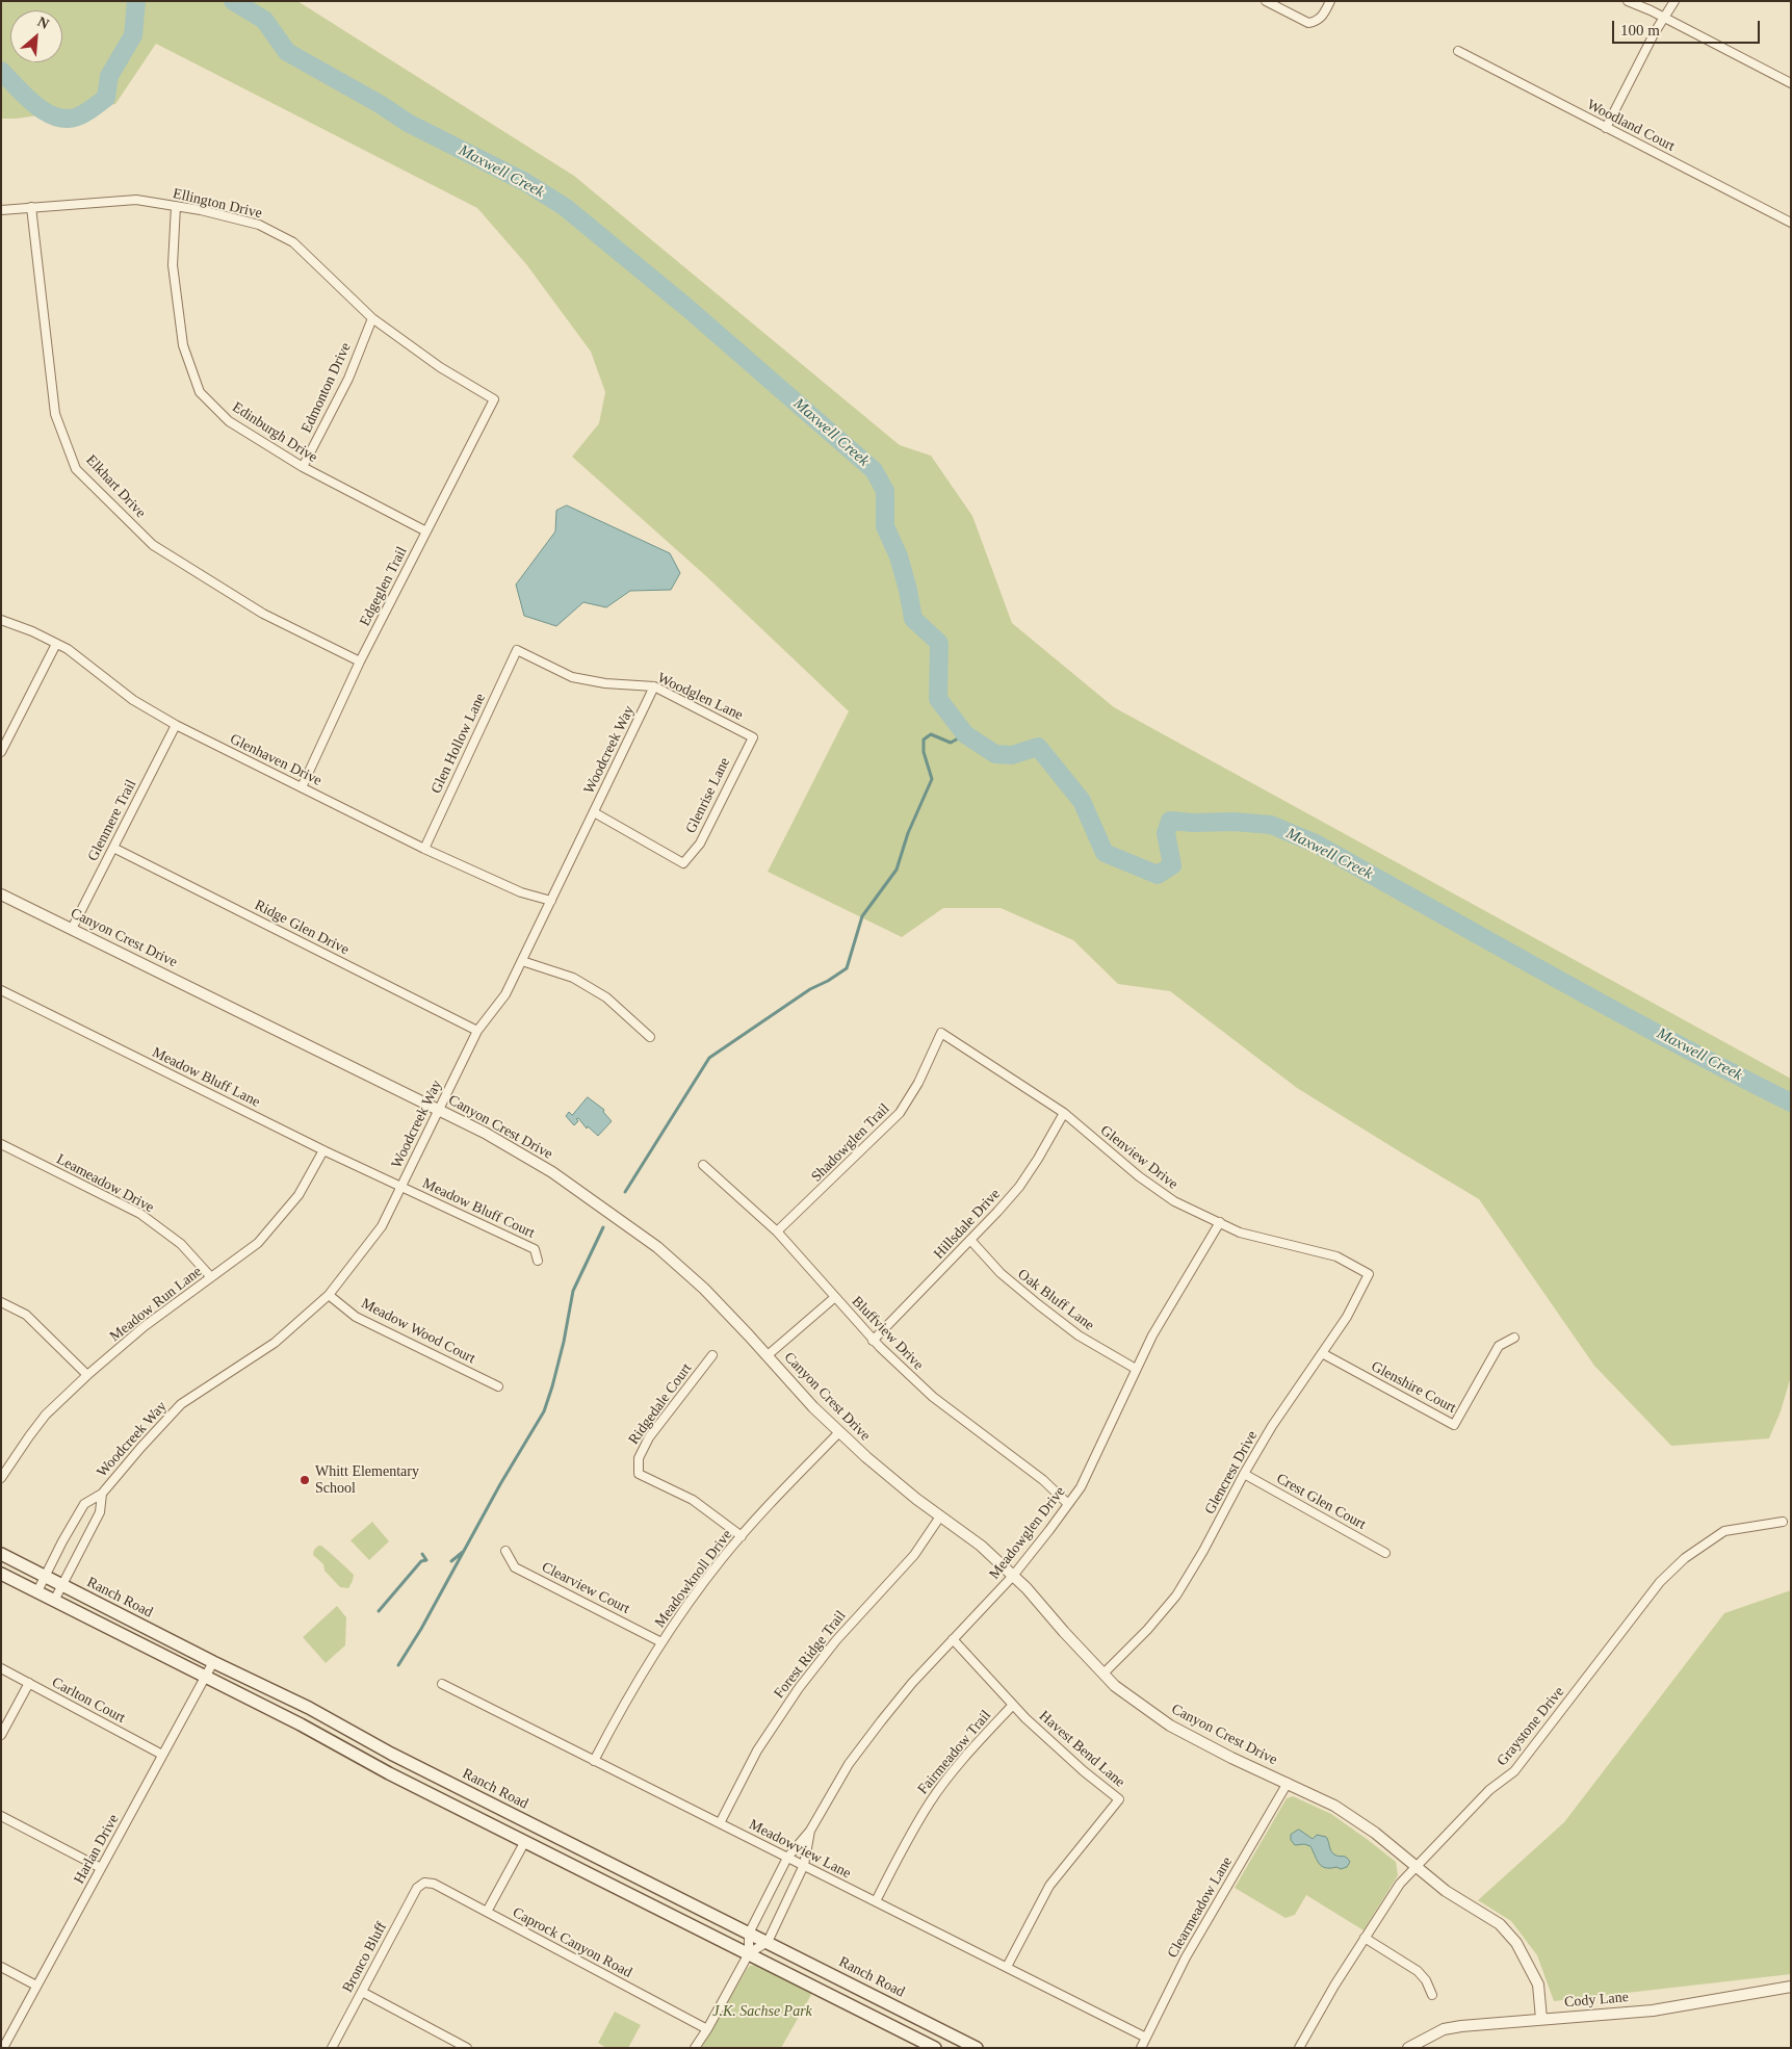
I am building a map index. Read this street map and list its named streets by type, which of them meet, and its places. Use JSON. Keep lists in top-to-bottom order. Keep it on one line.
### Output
{"streets":{"main road":["Ranch Road"],"street":["Woodland Court","Ellington Drive","Edmonton Drive","Edinburgh Drive","Elkhart Drive","Edgeglen Trail","Woodglen Lane","Glen Hollow Lane","Woodcreek Way","Glenhaven Drive","Glenrise Lane","Glenmere Trail","Ridge Glen Drive","Canyon Crest Drive","Meadow Bluff Lane","Shadowglen Trail","Glenview Drive","Leameadow Drive","Meadow Bluff Court","Hillsdale Drive","Oak Bluff Lane","Meadow Run Lane","Meadow Wood Court","Bluffview Drive","Glenshire Court","Ridgedale Court","Glencrest Drive","Crest Glen Court","Meadowglen Drive","Meadowknoll Drive","Clearview Court","Forest Ridge Trail","Carlton Court","Graystone Drive","Havest Bend Lane","Fairmeadow Trail","Harlan Drive","Meadowview Lane","Clearmeadow Lane","Caprock Canyon Road","Bronco Bluff","Cody Lane"]},"crossings":[["Ellington Drive","Edmonton Drive"],["Ellington Drive","Edinburgh Drive"],["Ellington Drive","Elkhart Drive"],["Ellington Drive","Edgeglen Trail"],["Edmonton Drive","Edinburgh Drive"],["Edinburgh Drive","Edgeglen Trail"],["Elkhart Drive","Edgeglen Trail"],["Edgeglen Trail","Glenhaven Drive"],["Woodglen Lane","Glen Hollow Lane"],["Woodglen Lane","Woodcreek Way"],["Woodglen Lane","Glenrise Lane"],["Glen Hollow Lane","Glenhaven Drive"],["Woodcreek Way","Glenhaven Drive"],["Woodcreek Way","Glenrise Lane"],["Woodcreek Way","Ridge Glen Drive"],["Woodcreek Way","Canyon Crest Drive"],["Woodcreek Way","Meadow Bluff Lane"],["Woodcreek Way","Meadow Bluff Court"],["Woodcreek Way","Meadow Wood Court"],["Woodcreek Way","Ranch Road"],["Glenhaven Drive","Glenmere Trail"],["Glenmere Trail","Ridge Glen Drive"],["Glenmere Trail","Canyon Crest Drive"],["Canyon Crest Drive","Glencrest Drive"],["Canyon Crest Drive","Meadowglen Drive"],["Canyon Crest Drive","Meadowknoll Drive"],["Canyon Crest Drive","Forest Ridge Trail"],["Canyon Crest Drive","Graystone Drive"],["Canyon Crest Drive","Clearmeadow Lane"],["Canyon Crest Drive","Cody Lane"],["Meadow Bluff Lane","Meadow Bluff Court"],["Meadow Bluff Lane","Meadow Run Lane"],["Shadowglen Trail","Glenview Drive"],["Shadowglen Trail","Bluffview Drive"],["Glenview Drive","Hillsdale Drive"],["Glenview Drive","Glencrest Drive"],["Glenview Drive","Meadowglen Drive"],["Leameadow Drive","Meadow Run Lane"],["Hillsdale Drive","Oak Bluff Lane"],["Hillsdale Drive","Bluffview Drive"],["Oak Bluff Lane","Meadowglen Drive"],["Bluffview Drive","Meadowglen Drive"],["Glenshire Court","Glencrest Drive"],["Ridgedale Court","Meadowknoll Drive"],["Glencrest Drive","Crest Glen Court"],["Meadowglen Drive","Ranch Road"],["Meadowglen Drive","Havest Bend Lane"],["Meadowglen Drive","Meadowview Lane"],["Meadowknoll Drive","Clearview Court"],["Meadowknoll Drive","Meadowview Lane"],["Ranch Road","Harlan Drive"],["Forest Ridge Trail","Meadowview Lane"],["Carlton Court","Harlan Drive"],["Havest Bend Lane","Fairmeadow Trail"],["Havest Bend Lane","Meadowview Lane"],["Fairmeadow Trail","Meadowview Lane"],["Meadowview Lane","Clearmeadow Lane"],["Caprock Canyon Road","Bronco Bluff"]],"water":["Maxwell Creek"],"parks":["J.K. Sachse Park"],"places":["Whitt Elementary School"],"scale_bar":"100 m","north":"top right"}
